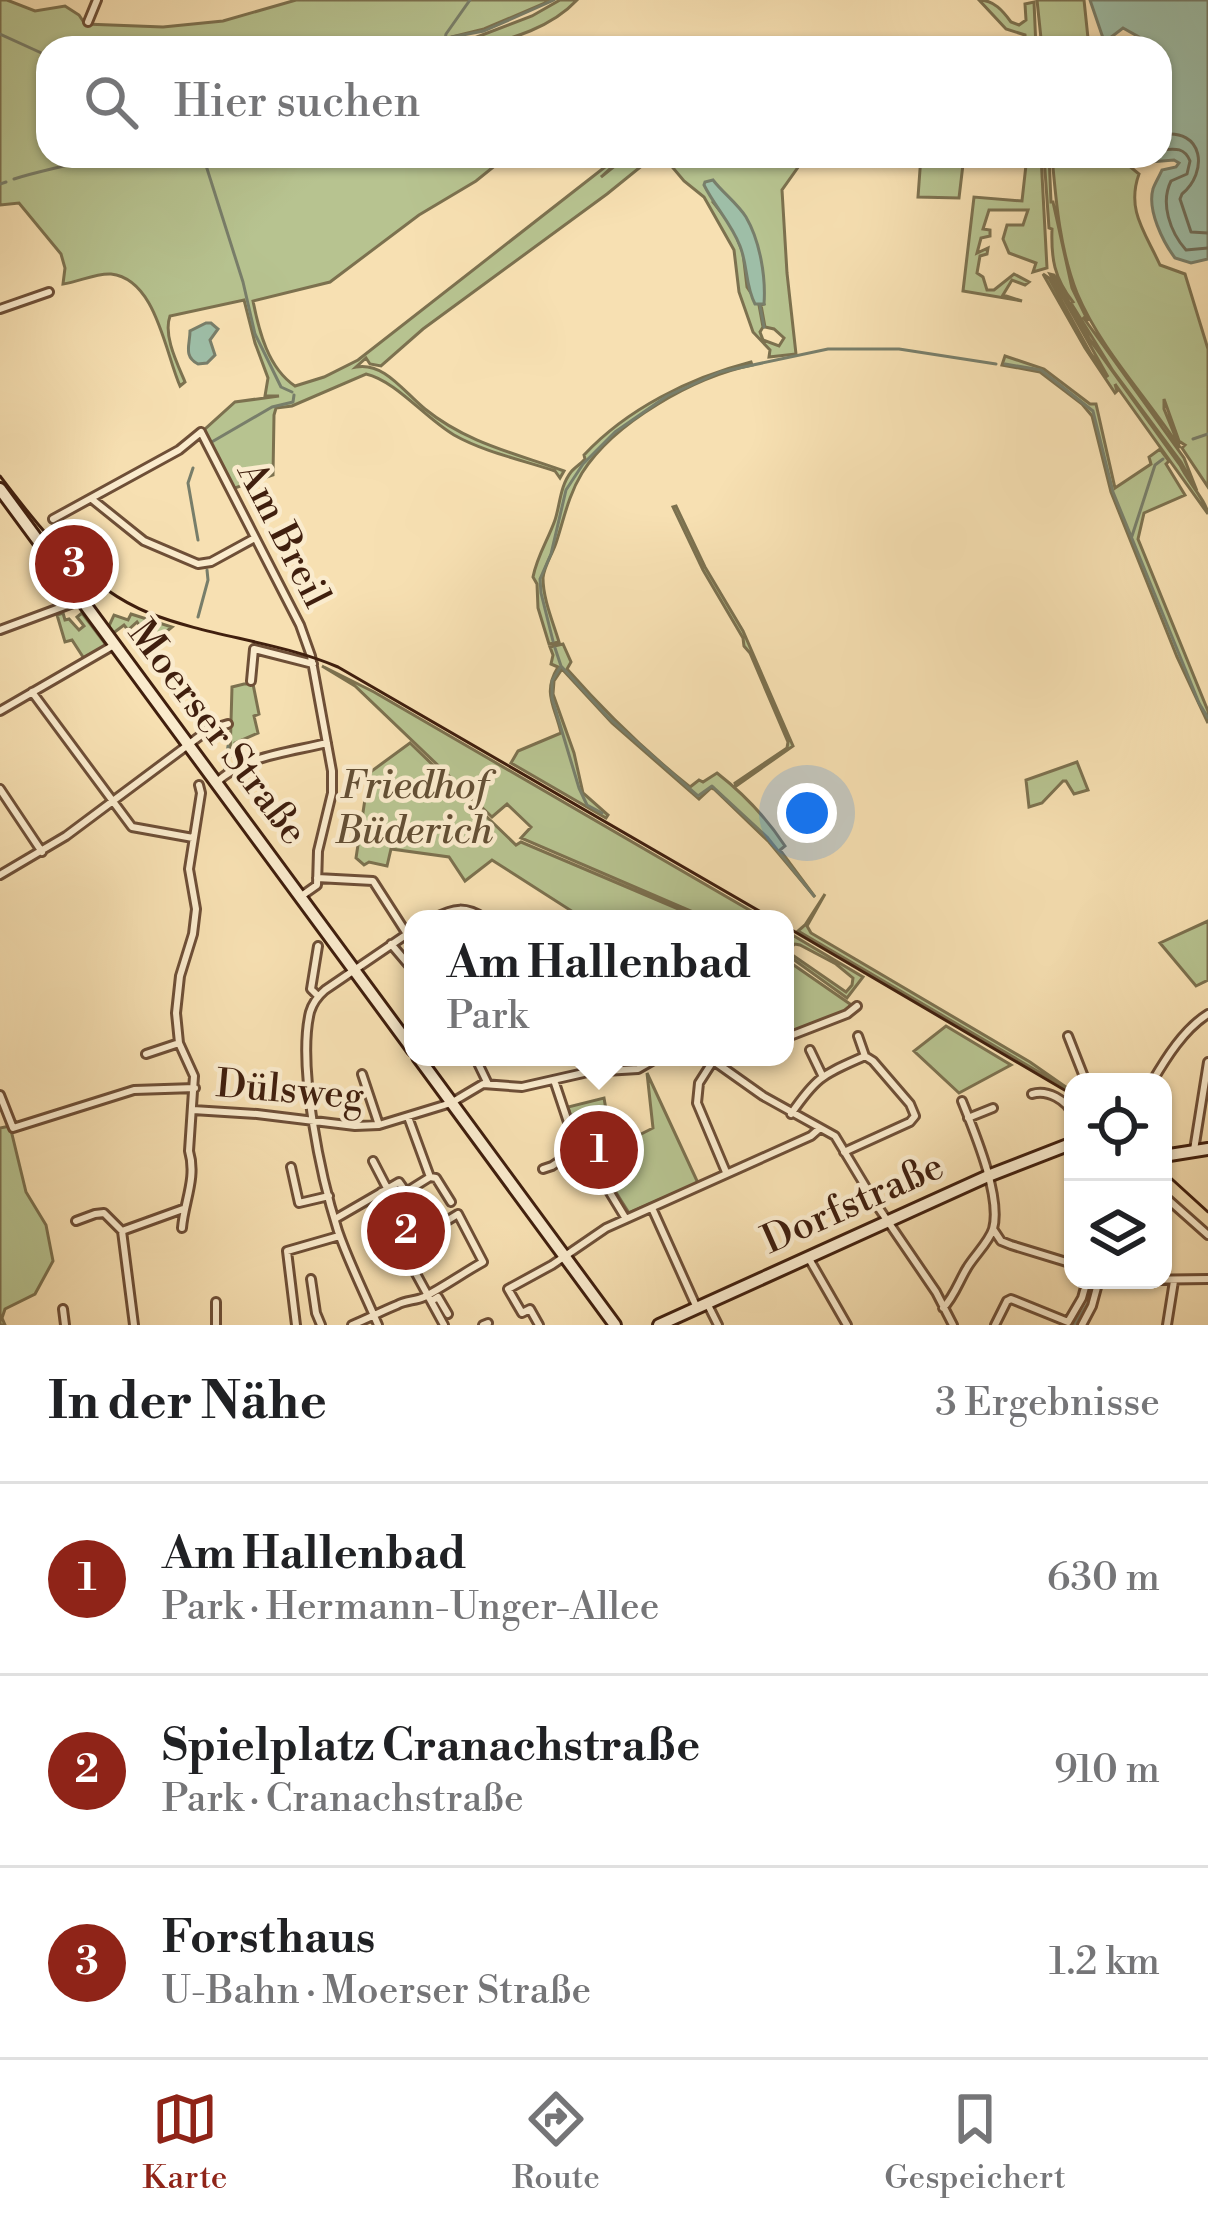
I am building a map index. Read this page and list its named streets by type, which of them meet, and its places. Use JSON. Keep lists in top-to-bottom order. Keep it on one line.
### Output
{"streets":{"main road":["Moerser Straße","Dorfstraße"],"street":["Am Breil","Dülsweg"]},"crossings":[["Am Breil","Moerser Straße"],["Moerser Straße","Dülsweg"]],"parks":["Friedhof Büderich"],"page":{"search":"Hier suchen","pins":["3","1","2"],"popup":["Am Hallenbad","Park"],"heading":["In der Nähe","3 Ergebnisse"],"list":[{"mark":"1","name":"Am Hallenbad","note":"Park · Hermann-Unger-Allee","value":"630 m"},{"mark":"2","name":"Spielplatz Cranachstraße","note":"Park · Cranachstraße","value":"910 m"},{"mark":"3","name":"Forsthaus","note":"U-Bahn · Moerser Straße","value":"1.2 km"}],"nav":["Karte","Route","Gespeichert"]}}
